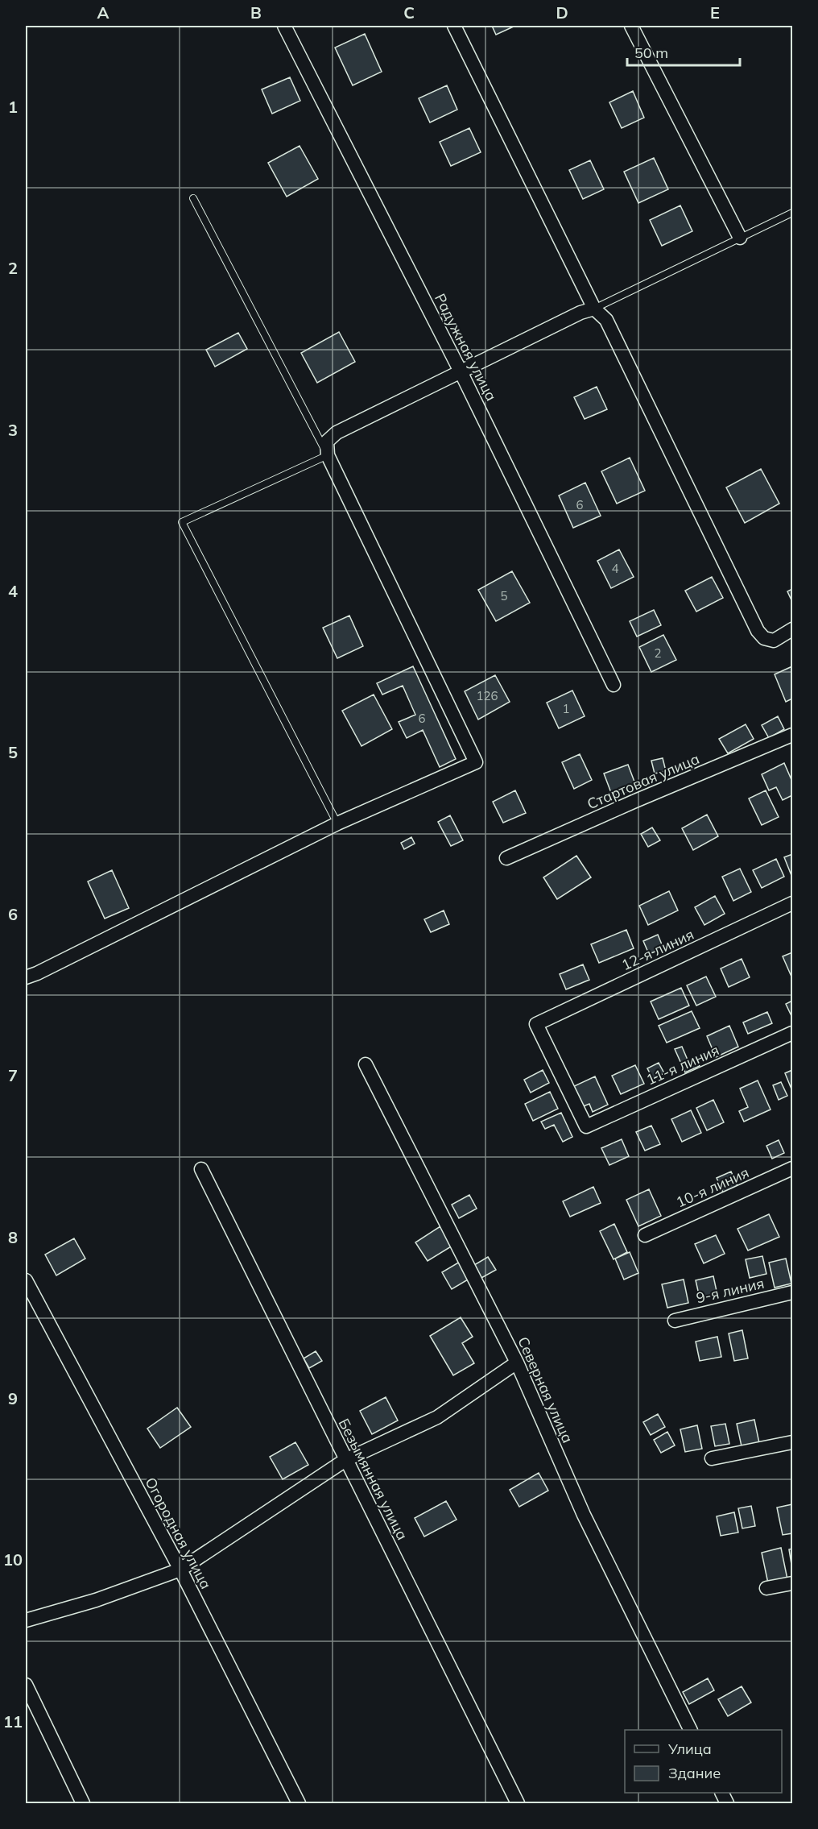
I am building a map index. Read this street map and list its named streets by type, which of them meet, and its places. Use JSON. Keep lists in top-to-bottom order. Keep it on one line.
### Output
{"streets":{"street":["Радужная улица","Стартовая улица","12-я линия","11-я линия","10-я линия","9-я линия","Северная улица","Безымянная улица","Огородная улица"]},"crossings":[["12-я линия","11-я линия"]],"house_numbers":["6","4","5","2","126","1","6"],"legend":["Улица","Здание"],"scale_bar":"50 m","grid":{"columns":["A","B","C","D","E"],"rows":["1","2","3","4","5","6","7","8","9","10","11"]}}
